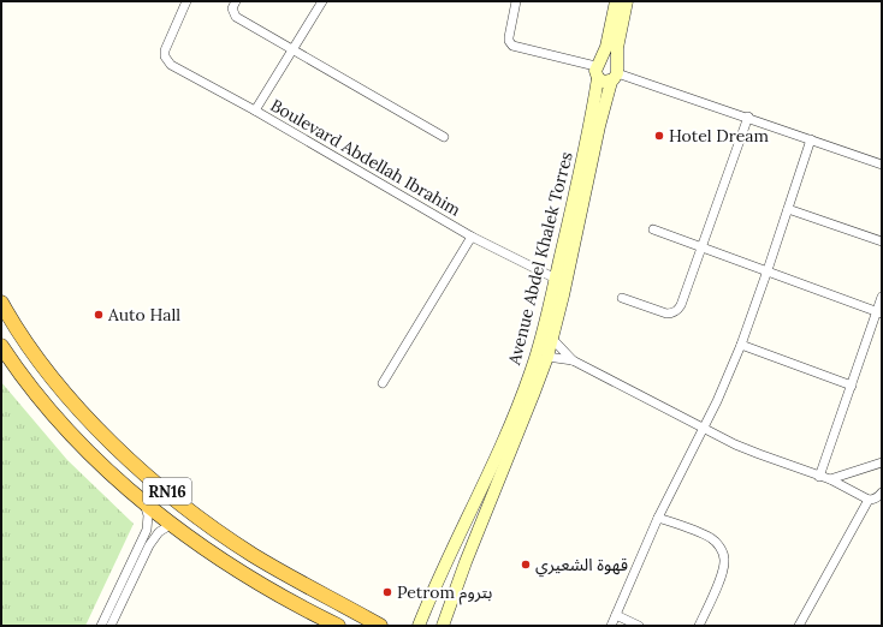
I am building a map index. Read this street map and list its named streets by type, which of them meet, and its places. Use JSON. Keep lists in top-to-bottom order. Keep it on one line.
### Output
{"streets":{"highway":["RN16"],"main road":["Avenue Abdel Khalek Torres"],"street":["Boulevard Abdellah Ibrahim"]},"crossings":[["Boulevard Abdellah Ibrahim","Avenue Abdel Khalek Torres"]],"places":["Hotel Dream","Auto Hall","قهوة الشعيري","Petrom بتروم"]}
